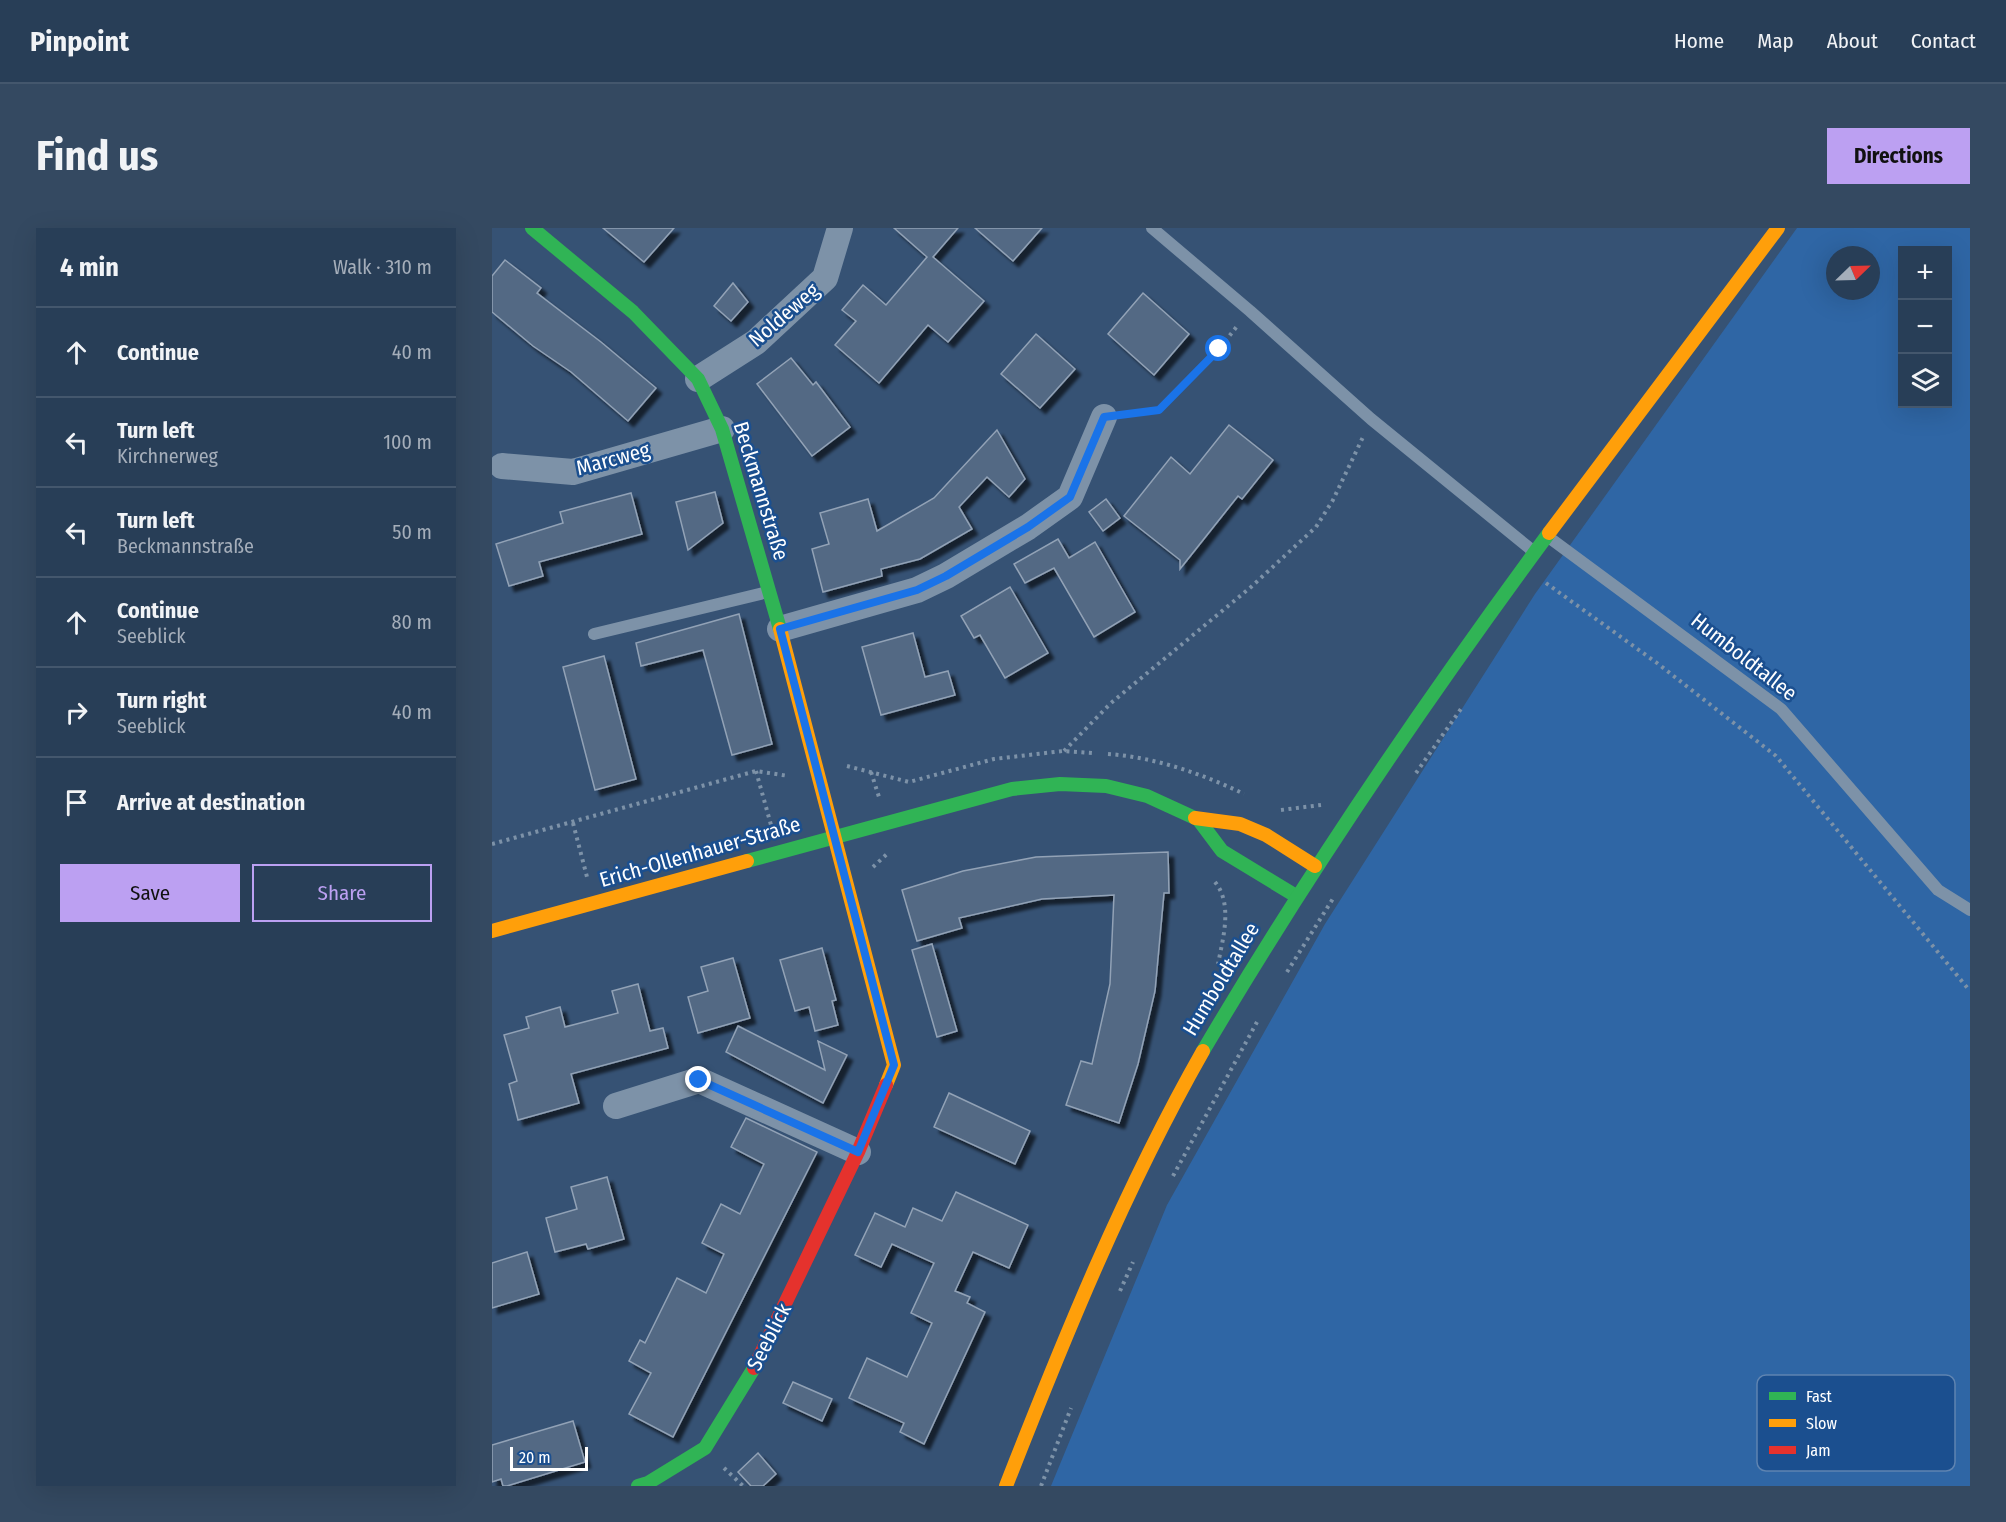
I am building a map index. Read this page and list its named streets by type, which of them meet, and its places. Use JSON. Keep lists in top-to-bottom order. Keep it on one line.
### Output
{"streets":{"street":["Noldeweg","Marcweg","Beckmannstraße","Humboldtallee","Erich-Ollenhauer-Straße","Seeblick"]},"crossings":[["Noldeweg","Beckmannstraße"],["Marcweg","Beckmannstraße"],["Beckmannstraße","Erich-Ollenhauer-Straße"],["Beckmannstraße","Seeblick"],["Humboldtallee","Erich-Ollenhauer-Straße"],["Erich-Ollenhauer-Straße","Seeblick"]],"legend":["Fast","Slow","Jam"],"scale_bar":"20 m","north":"top right","page":{"header":"Pinpoint","nav":["Home","Map","About","Contact"],"buttons":["Directions",["Save","Share"]],"title":"Find us","heading":["4 min","Walk · 310 m"],"map_buttons":["+","−"],"list":[["Continue","40 m"],["Turn left","Kirchnerweg","100 m"],["Turn left","Beckmannstraße","50 m"],["Continue","Seeblick","80 m"],["Turn right","Seeblick","40 m"],"Arrive at destination"],"scale":"20 m"}}
